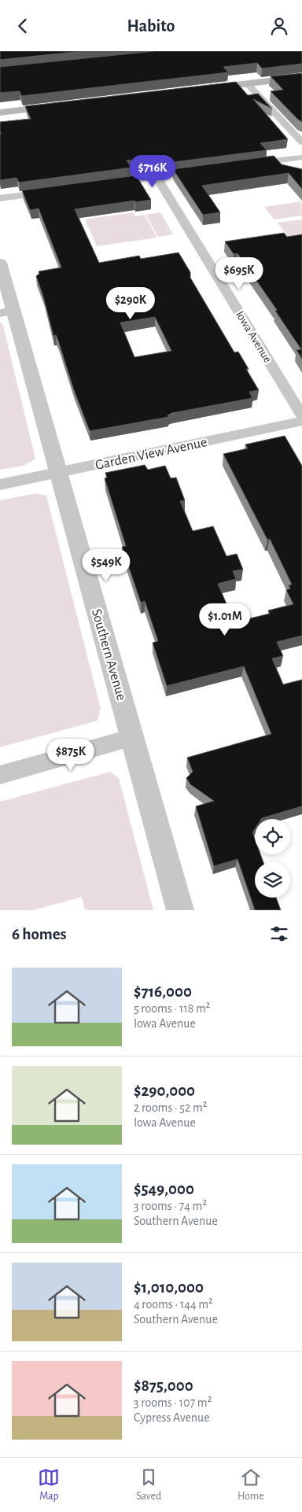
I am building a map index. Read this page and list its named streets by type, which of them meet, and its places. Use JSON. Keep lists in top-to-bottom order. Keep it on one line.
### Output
{"streets":{"street":["Iowa Avenue","Garden View Avenue","Southern Avenue"]},"crossings":[["Garden View Avenue","Southern Avenue"]],"page":{"header":"Habito","price":["$716K","$695K","$290K","$549K","$1.01M","$875K"],"heading":"6 homes","list":[{"name":"$716,000","note":"5 rooms · 118 m² · Iowa Avenue"},{"name":"$290,000","note":"2 rooms · 52 m² · Iowa Avenue"},{"name":"$549,000","note":"3 rooms · 74 m² · Southern Avenue"},{"name":"$1,010,000","note":"4 rooms · 144 m² · Southern Avenue"},{"name":"$875,000","note":"3 rooms · 107 m² · Cypress Avenue"}],"tabs":["Map","Saved","Home"]}}
